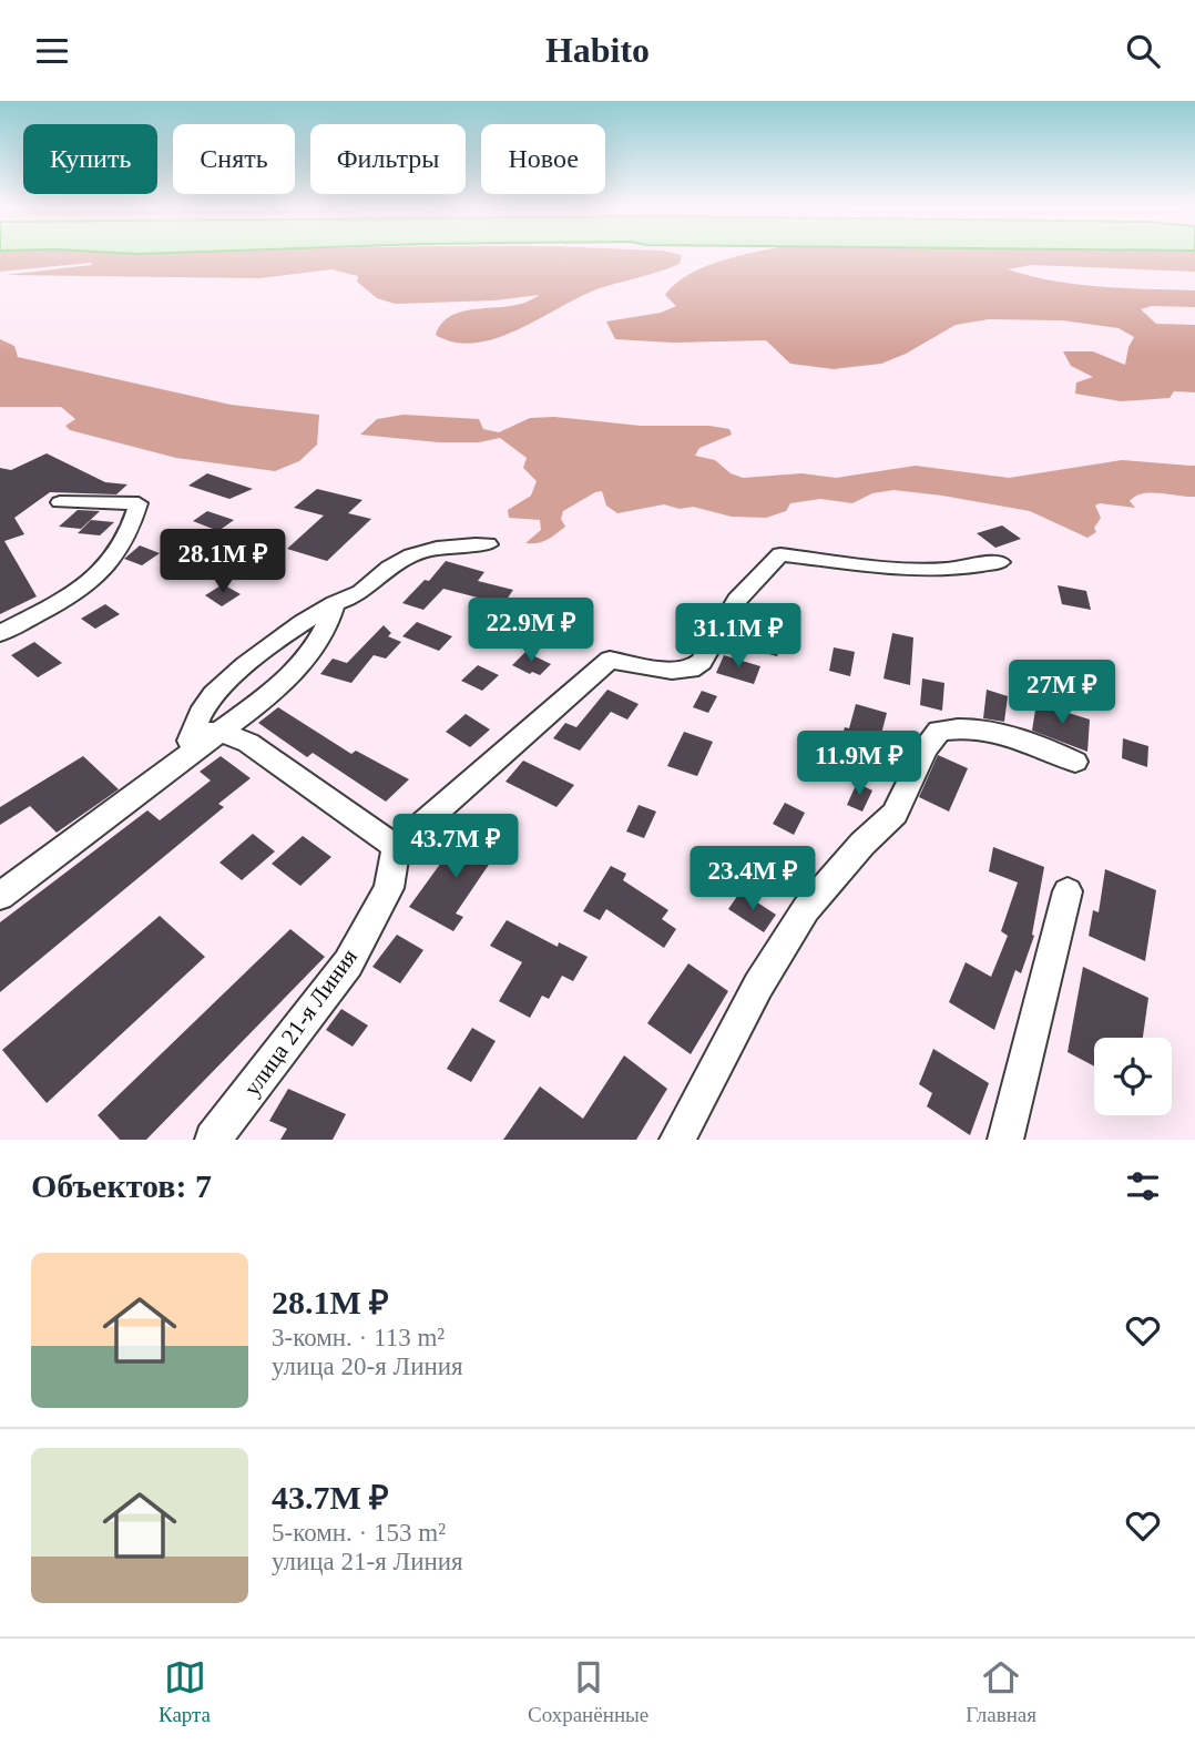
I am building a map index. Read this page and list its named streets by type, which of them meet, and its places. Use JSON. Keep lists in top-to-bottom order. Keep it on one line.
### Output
{"streets":{"street":["улица 21-я Линия"]},"page":{"header":"Habito","chip":["Купить","Снять","Фильтры","Новое"],"price":["28.1M ₽","22.9M ₽","31.1M ₽","27M ₽","11.9M ₽","43.7M ₽","23.4M ₽"],"heading":"Объектов: 7","list":[{"name":"28.1M ₽","note":"3-комн. · 113 m² · улица 20-я Линия"},{"name":"43.7M ₽","note":"5-комн. · 153 m² · улица 21-я Линия"}],"tabs":["Карта","Сохранённые","Главная"]}}
